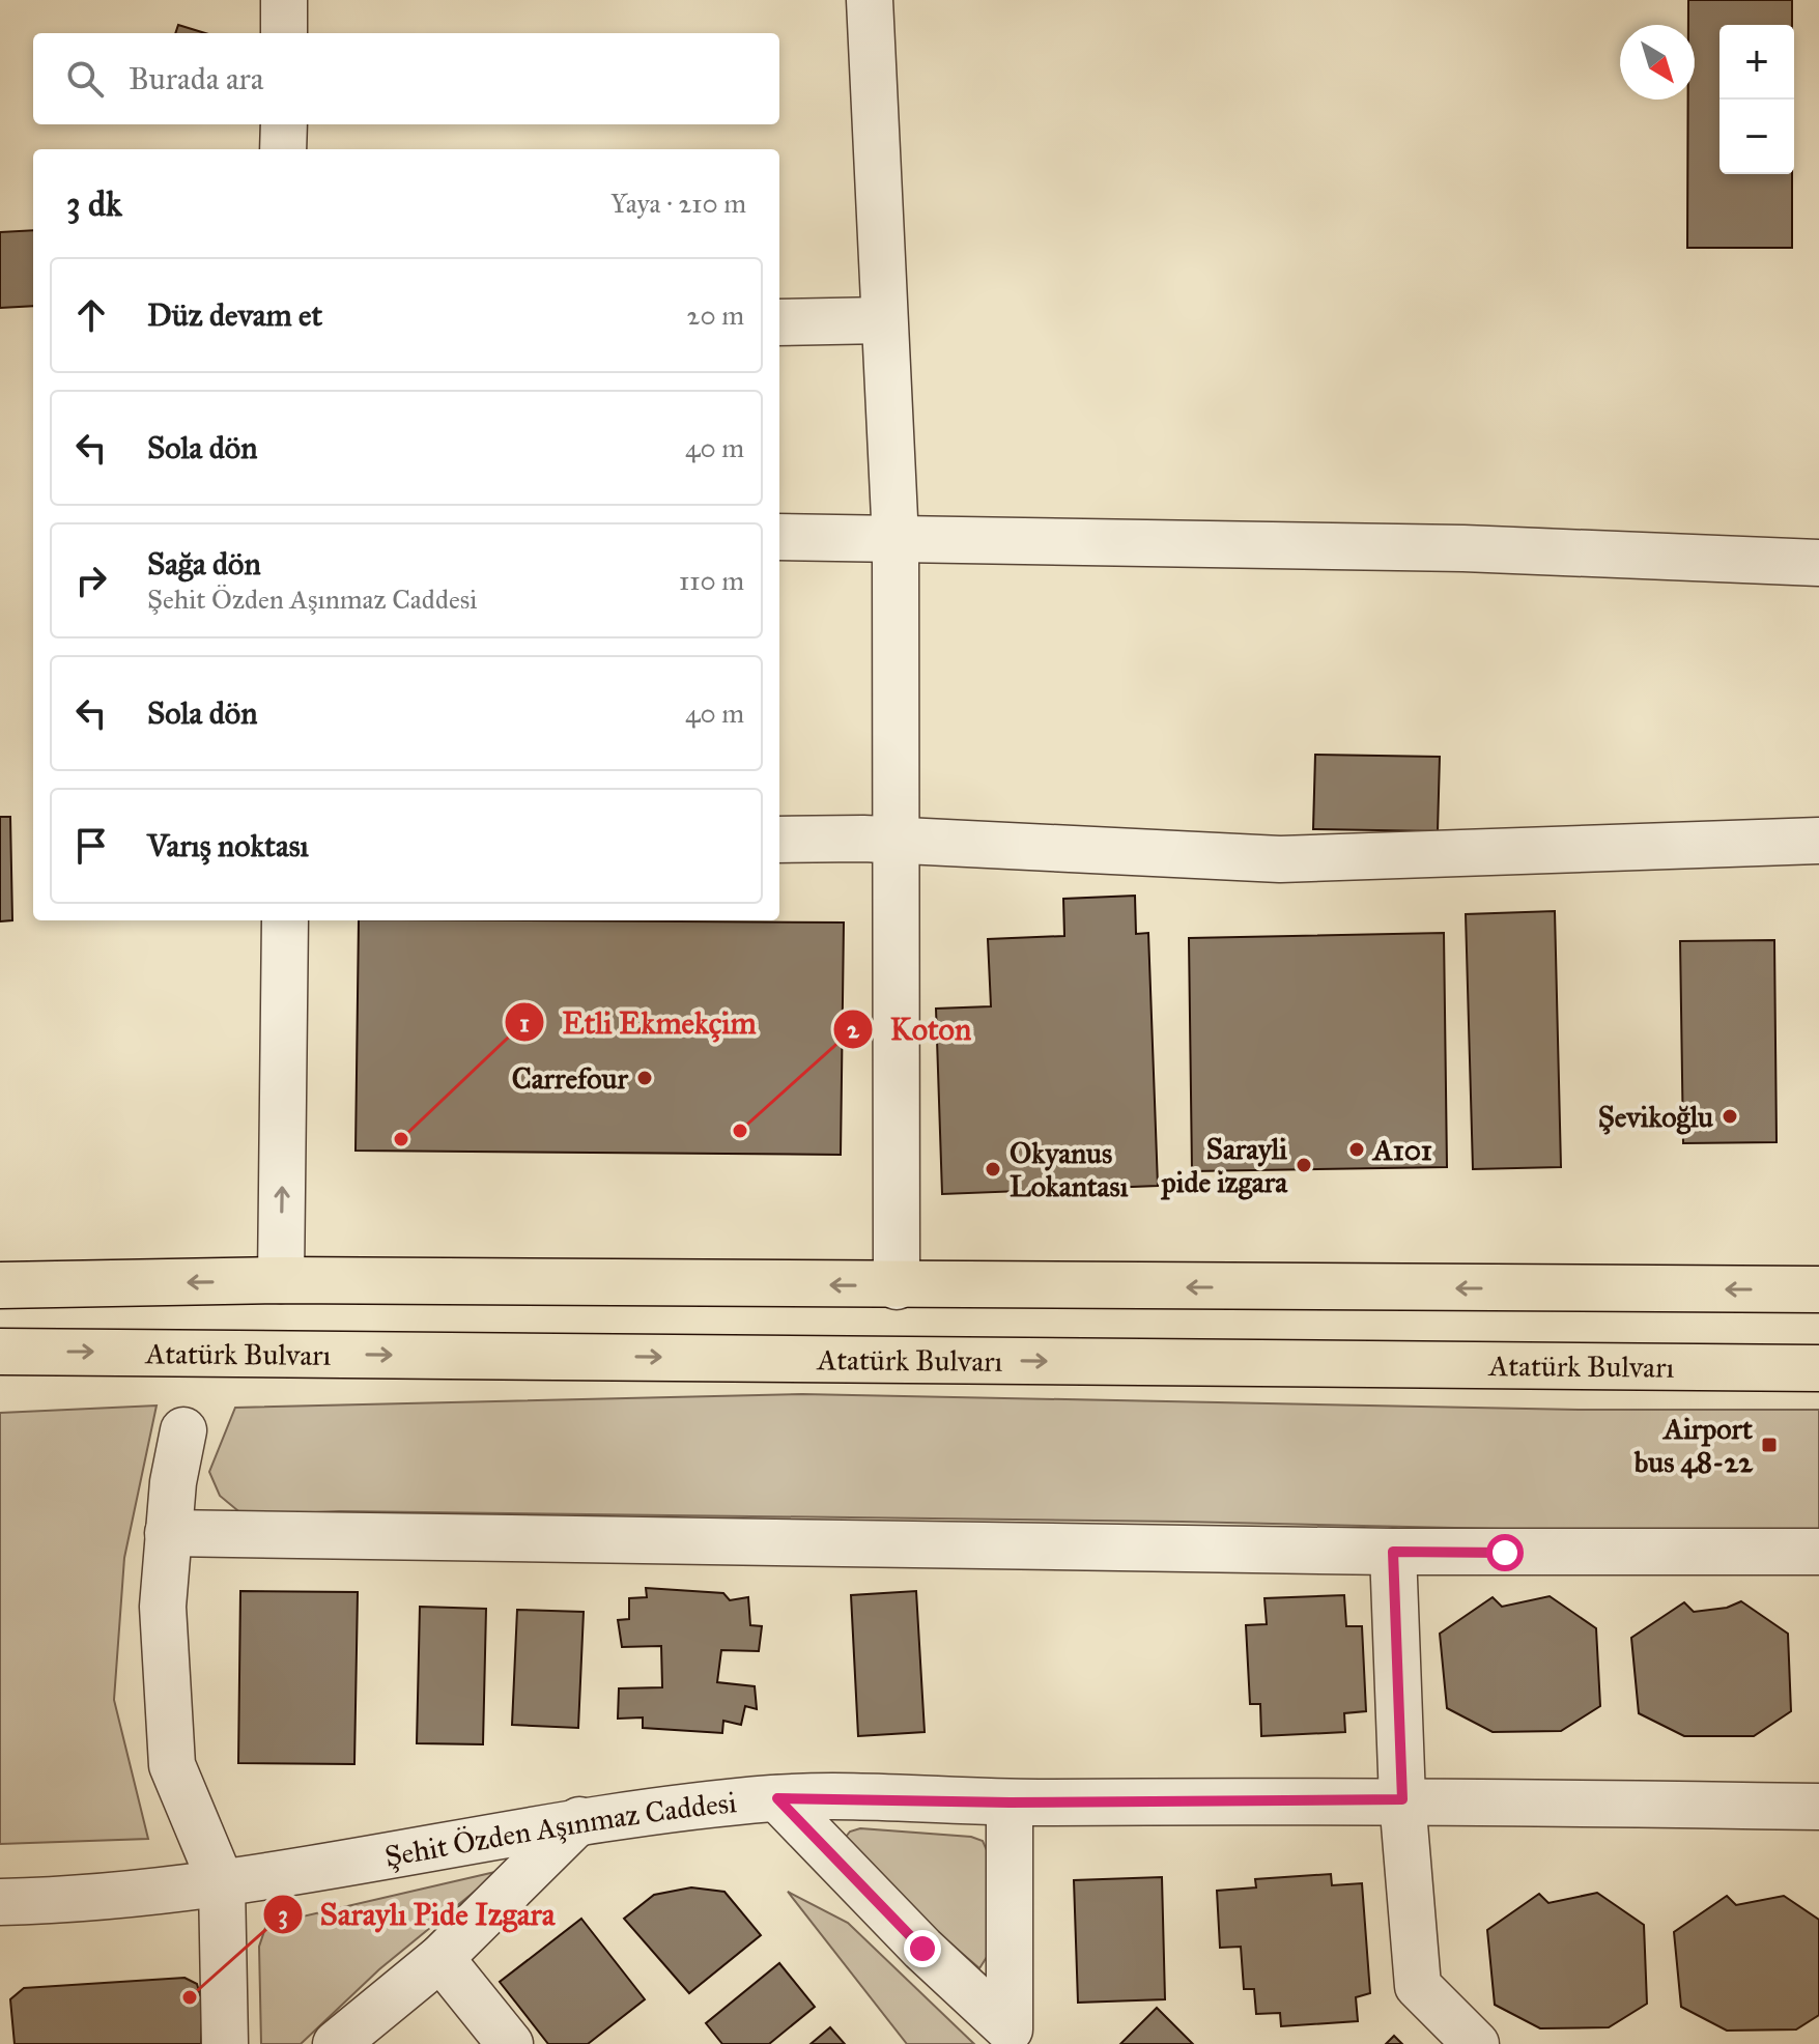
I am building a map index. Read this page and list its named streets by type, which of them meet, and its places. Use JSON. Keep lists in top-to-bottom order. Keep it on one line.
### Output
{"streets":{"main road":["Atatürk Bulvarı"],"street":["Şehit Özden Aşınmaz Caddesi"]},"places":{"other":["Carrefour","Şevikoğlu","Koton","Etli Ekmekçim","A101","Sarayli pide izgara","Okyanus Lokantası","Saraylı Pide Izgara"],"transit":["Airport bus 48-22"]},"north":"bottom right","page":{"map_buttons":["+","−"],"search":"Burada ara","heading":["3 dk","Yaya · 210 m"],"list":[["Düz devam et","20 m"],["Sola dön","40 m"],["Sağa dön","Şehit Özden Aşınmaz Caddesi","110 m"],["Sola dön","40 m"],"Varış noktası"]}}
